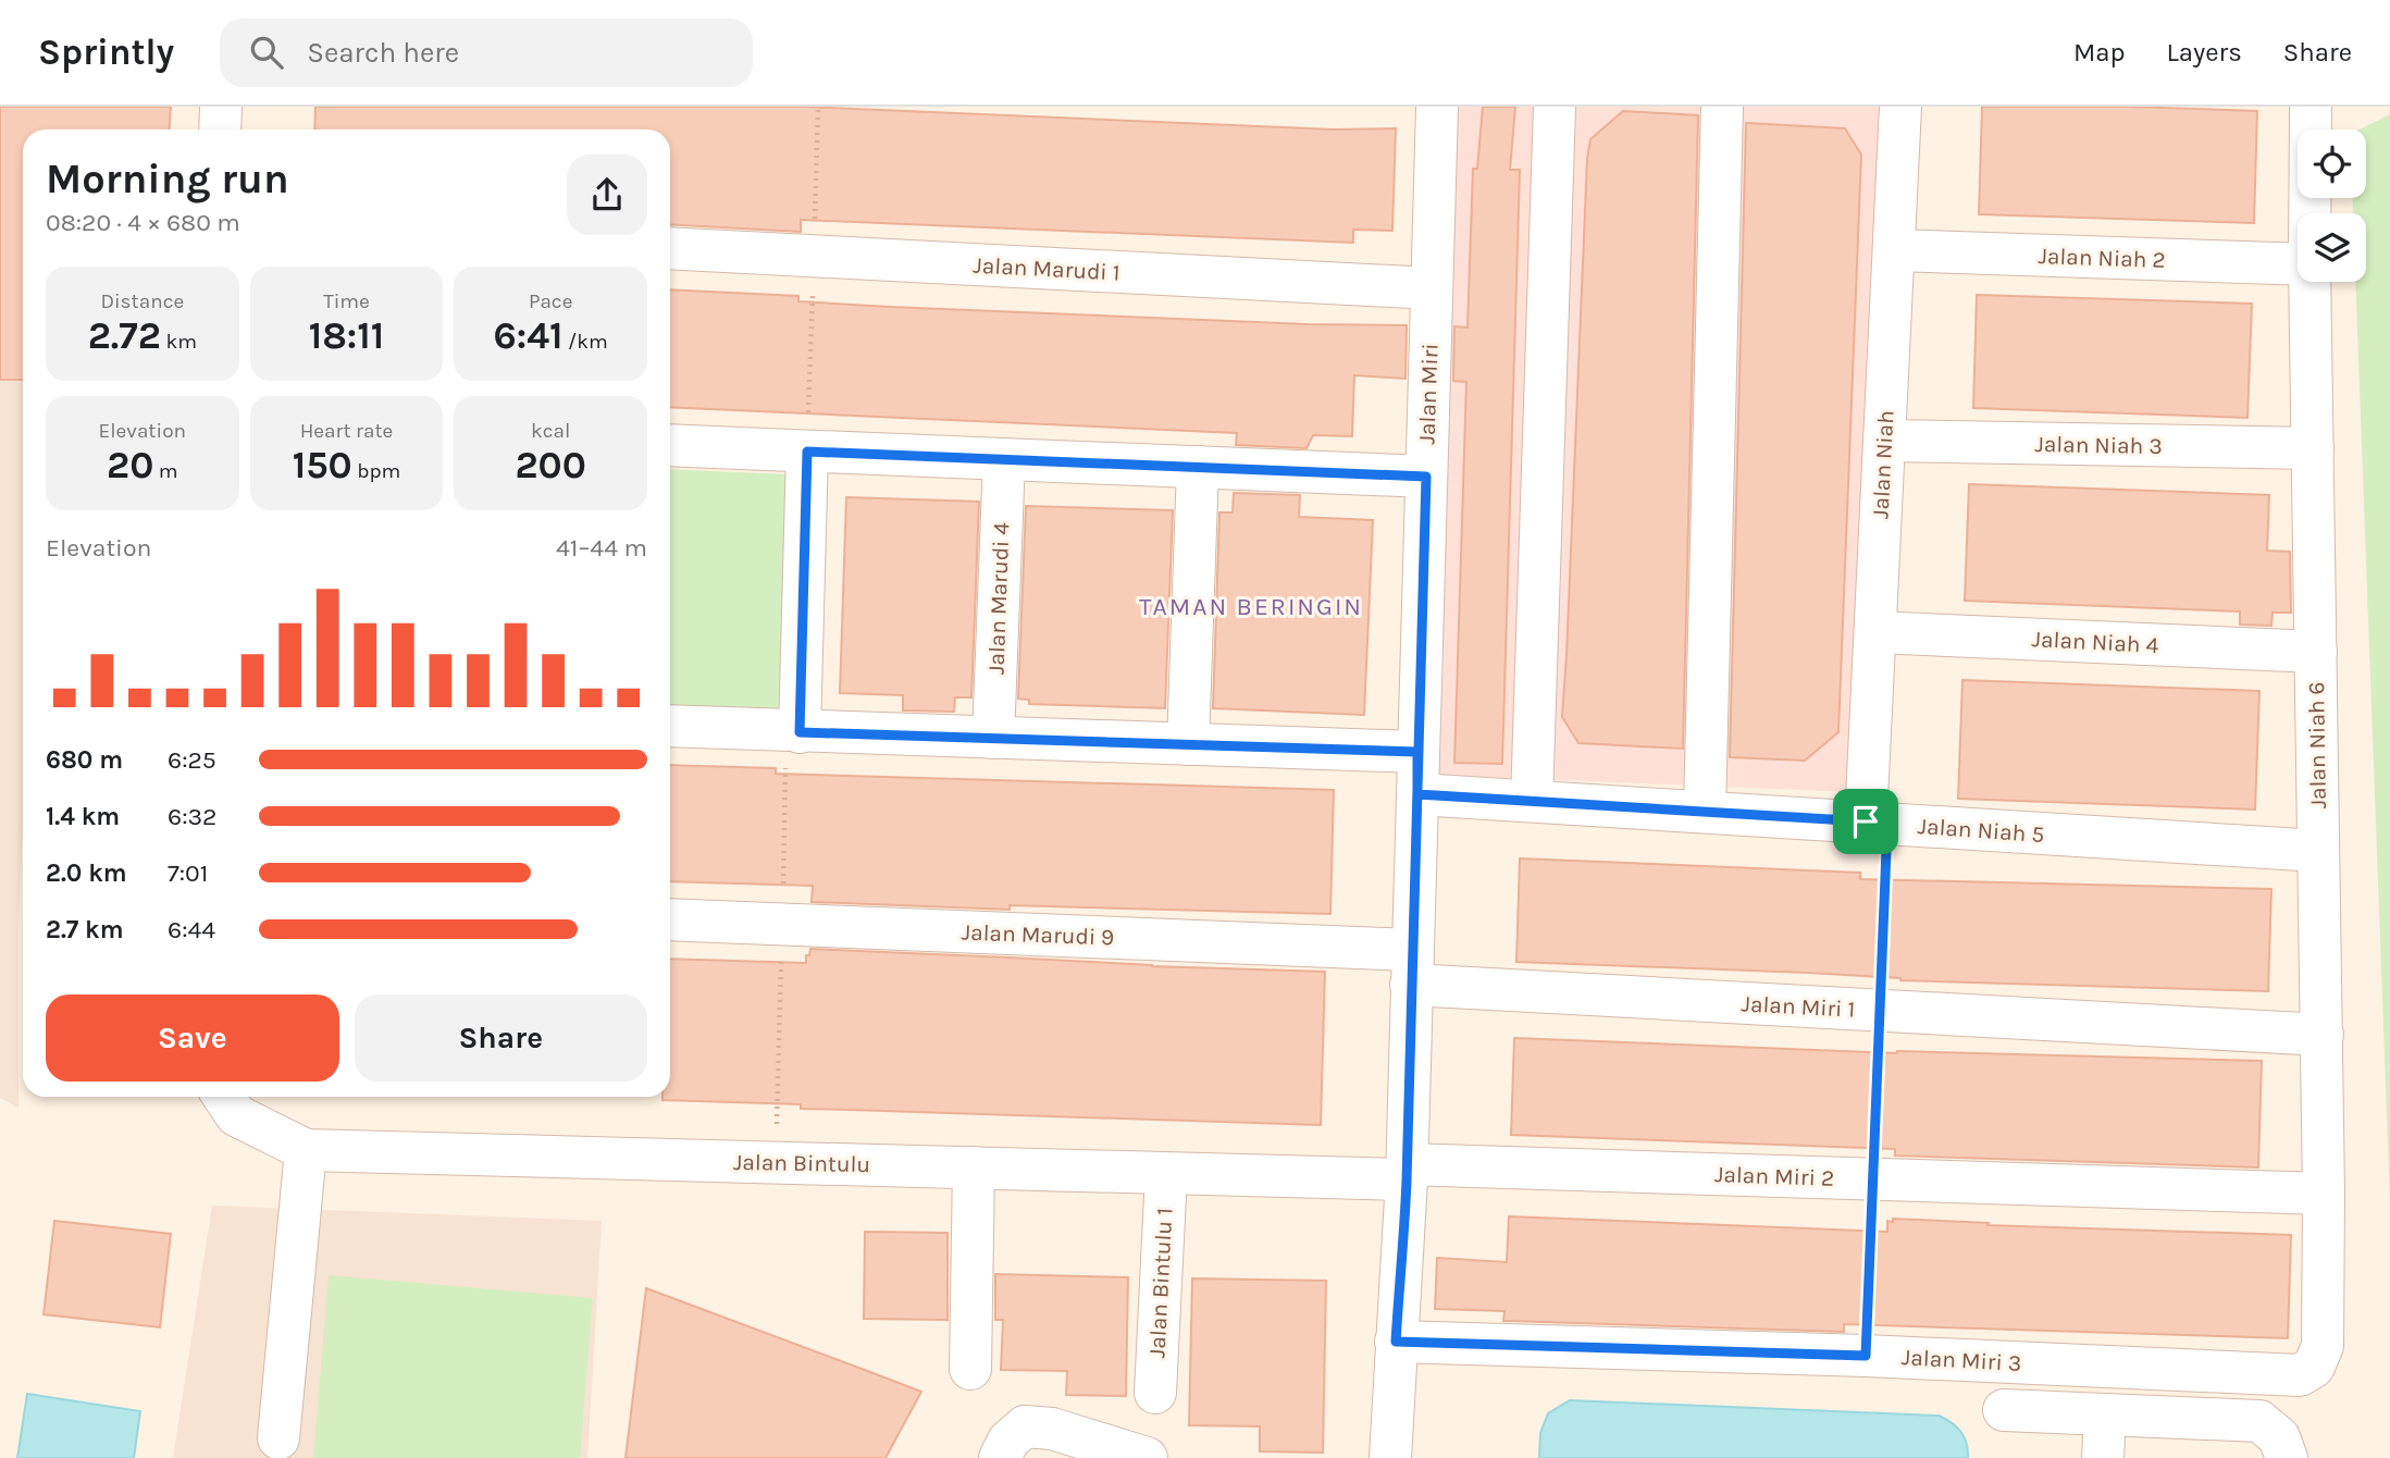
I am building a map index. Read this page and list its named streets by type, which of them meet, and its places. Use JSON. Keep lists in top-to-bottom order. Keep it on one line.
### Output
{"streets":{"street":["Jalan Niah 2","Jalan Marudi 1","Jalan Miri","Jalan Niah 3","Jalan Niah","Jalan Marudi 4","Jalan Niah 4","Jalan Niah 6","Jalan Niah 5","Jalan Marudi 9","Jalan Miri 1","Jalan Bintulu","Jalan Miri 2","Jalan Bintulu 1","Jalan Miri 3"]},"crossings":[["Jalan Niah 2","Jalan Niah"],["Jalan Marudi 1","Jalan Miri"],["Jalan Miri","Jalan Niah 5"],["Jalan Miri","Jalan Marudi 9"],["Jalan Miri","Jalan Miri 1"],["Jalan Miri","Jalan Bintulu"],["Jalan Miri","Jalan Miri 2"],["Jalan Miri","Jalan Miri 3"],["Jalan Niah 3","Jalan Niah"],["Jalan Niah 3","Jalan Niah 6"],["Jalan Niah","Jalan Niah 4"],["Jalan Niah","Jalan Niah 5"],["Jalan Niah 4","Jalan Niah 6"],["Jalan Niah 6","Jalan Niah 5"],["Jalan Niah 6","Jalan Miri 1"],["Jalan Niah 6","Jalan Miri 2"],["Jalan Niah 6","Jalan Miri 3"],["Jalan Marudi 9","Jalan Miri 1"],["Jalan Bintulu","Jalan Miri 2"],["Jalan Bintulu","Jalan Bintulu 1"]],"districts":["TAMAN BERINGIN"],"page":{"header":"Sprintly","search":"Search here","nav":["Map","Layers","Share"],"heading":["Morning run","08:20 · 4 × 680 m"],"stats":[["Distance","2.72 km"],["Time","18:11"],["Pace","6:41 /km"],["Elevation","20 m"],["Heart rate","150 bpm"],["kcal","200"]],"chart":["Elevation","41–44 m"],"list":[{"name":"680 m","note":"6:25"},{"name":"1.4 km","note":"6:32"},{"name":"2.0 km","note":"7:01"},{"name":"2.7 km","note":"6:44"}],"buttons":["Save","Share"]}}
